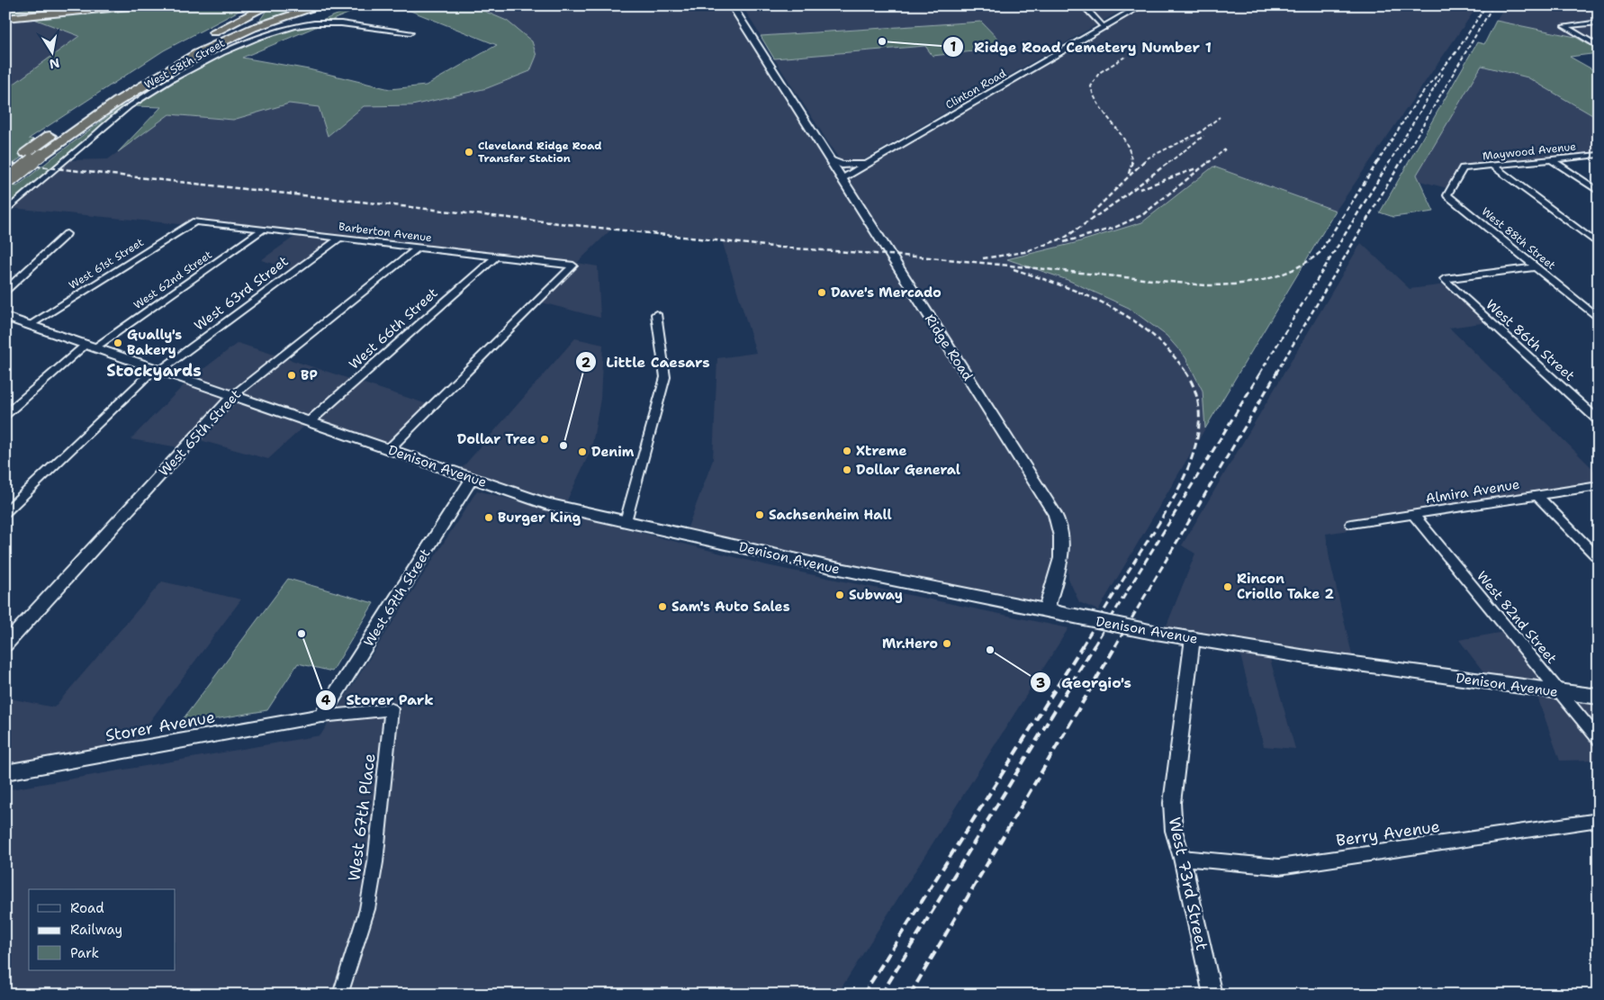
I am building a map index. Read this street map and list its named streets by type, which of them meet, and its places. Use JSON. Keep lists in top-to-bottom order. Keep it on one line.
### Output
{"streets":{"main road":["Ridge Road","Denison Avenue"],"street":["West 58th Street","Clinton Road","Maywood Avenue","Barberton Avenue","West 88th Street","West 61st Street","West 62nd Street","West 63rd Street","West 66th Street","West 86th Street","West 65th Street","Almira Avenue","West 67th Street","West 82nd Street","Storer Avenue","West 67th Place","Berry Avenue","West 73rd Street"]},"crossings":[["Clinton Road","Ridge Road"],["Maywood Avenue","West 88th Street"],["Barberton Avenue","West 61st Street"],["Barberton Avenue","West 62nd Street"],["Barberton Avenue","West 63rd Street"],["Barberton Avenue","West 66th Street"],["Barberton Avenue","West 65th Street"],["Barberton Avenue","Denison Avenue"],["West 88th Street","West 86th Street"],["West 61st Street","Denison Avenue"],["West 62nd Street","Denison Avenue"],["West 63rd Street","Denison Avenue"],["West 66th Street","Denison Avenue"],["Ridge Road","Denison Avenue"],["West 65th Street","Denison Avenue"],["Denison Avenue","West 67th Street"],["Denison Avenue","West 82nd Street"],["Denison Avenue","West 73rd Street"],["Almira Avenue","West 82nd Street"],["West 67th Street","Storer Avenue"],["West 67th Street","West 67th Place"],["Storer Avenue","West 67th Place"],["Berry Avenue","West 73rd Street"]],"districts":["Stockyards"],"places":["Ridge Road Cemetery Number 1","Cleveland Ridge Road Transfer Station","Dave's Mercado","Gually's Bakery","BP","Dollar Tree","Little Caesars","Xtreme","Denim","Dollar General","Sachsenheim Hall","Burger King","Rincon Criollo Take 2","Subway","Sam's Auto Sales","Storer Park","Mr.Hero","Georgio's"],"legend":["Road","Railway","Park"],"north":"bottom"}
